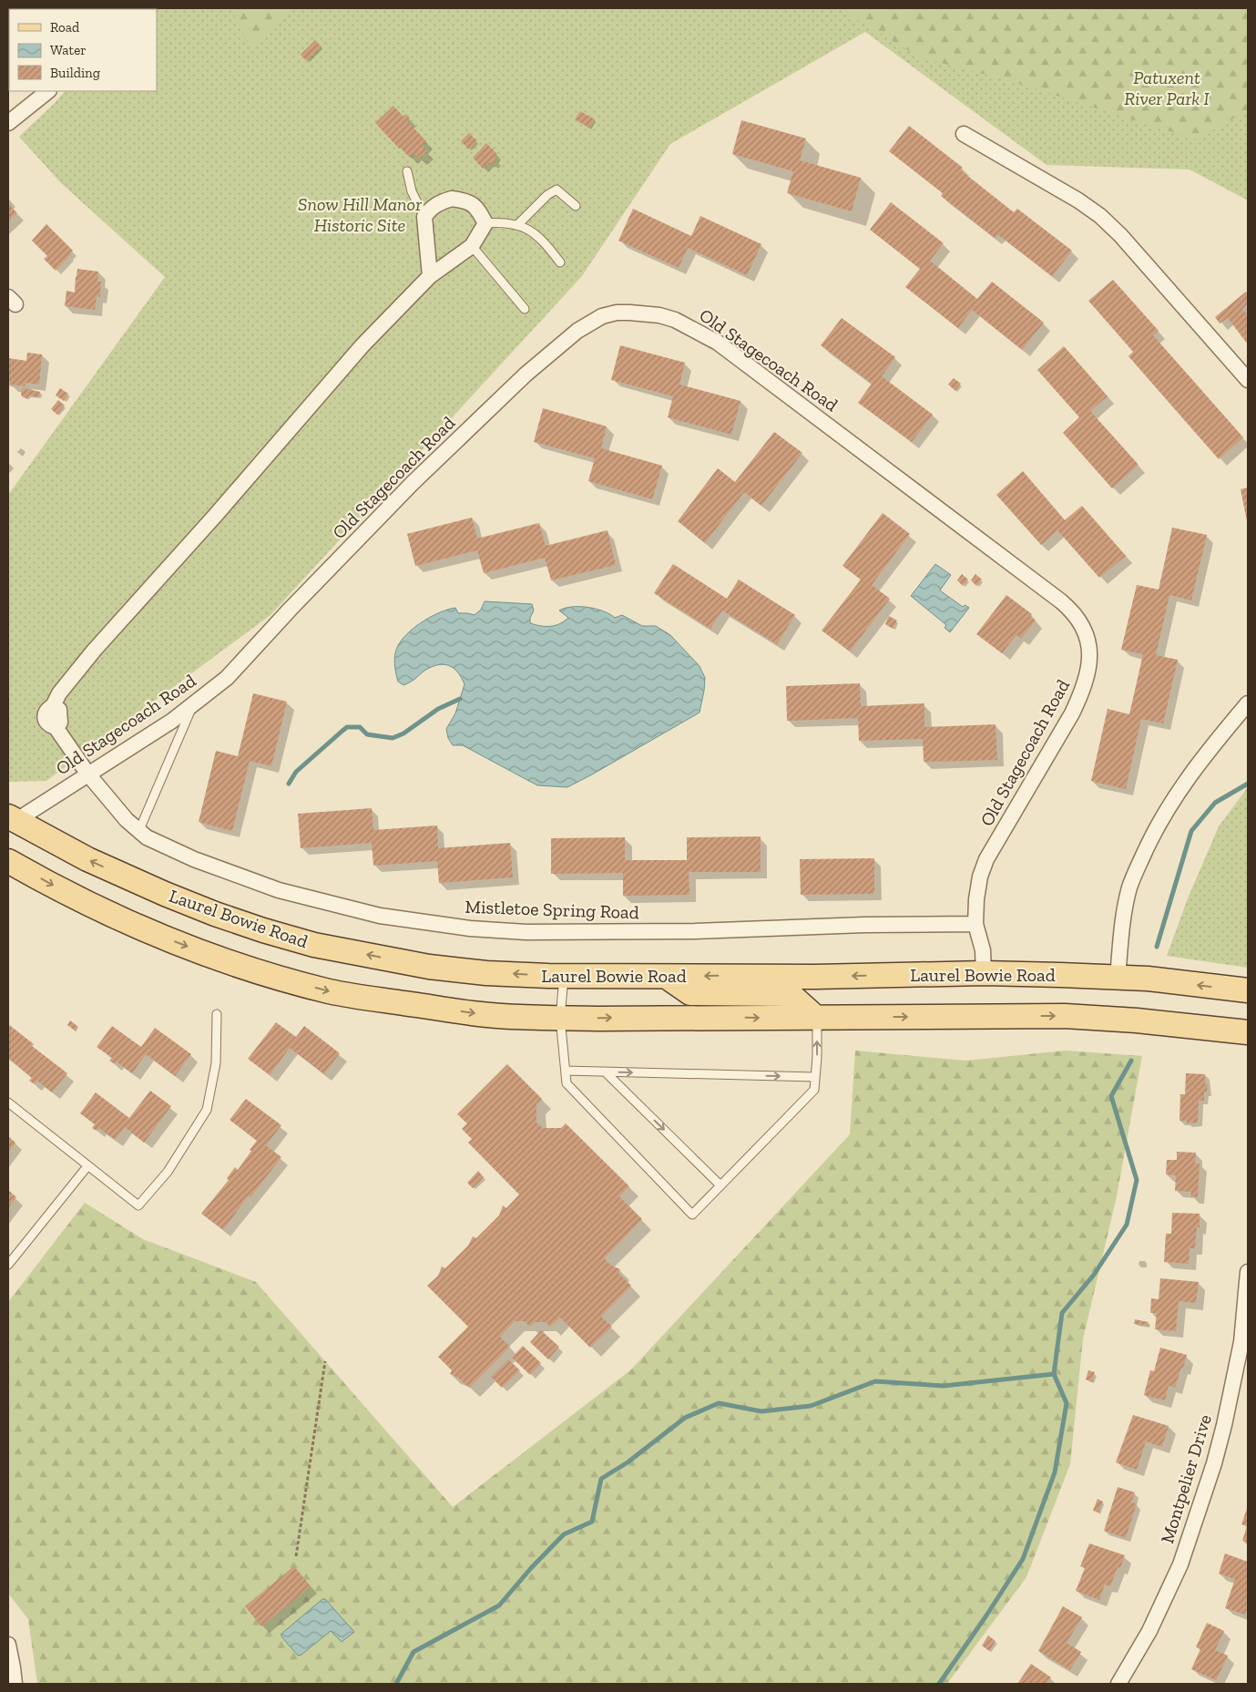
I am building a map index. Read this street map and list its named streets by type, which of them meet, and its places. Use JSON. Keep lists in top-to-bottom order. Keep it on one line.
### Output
{"streets":{"main road":["Laurel Bowie Road"],"street":["Old Stagecoach Road","Mistletoe Spring Road","Montpelier Drive"]},"crossings":[["Old Stagecoach Road","Mistletoe Spring Road"],["Old Stagecoach Road","Laurel Bowie Road"]],"parks":["Patuxent River Park I","Snow Hill Manor Historic Site"],"legend":["Road","Water","Building"]}
